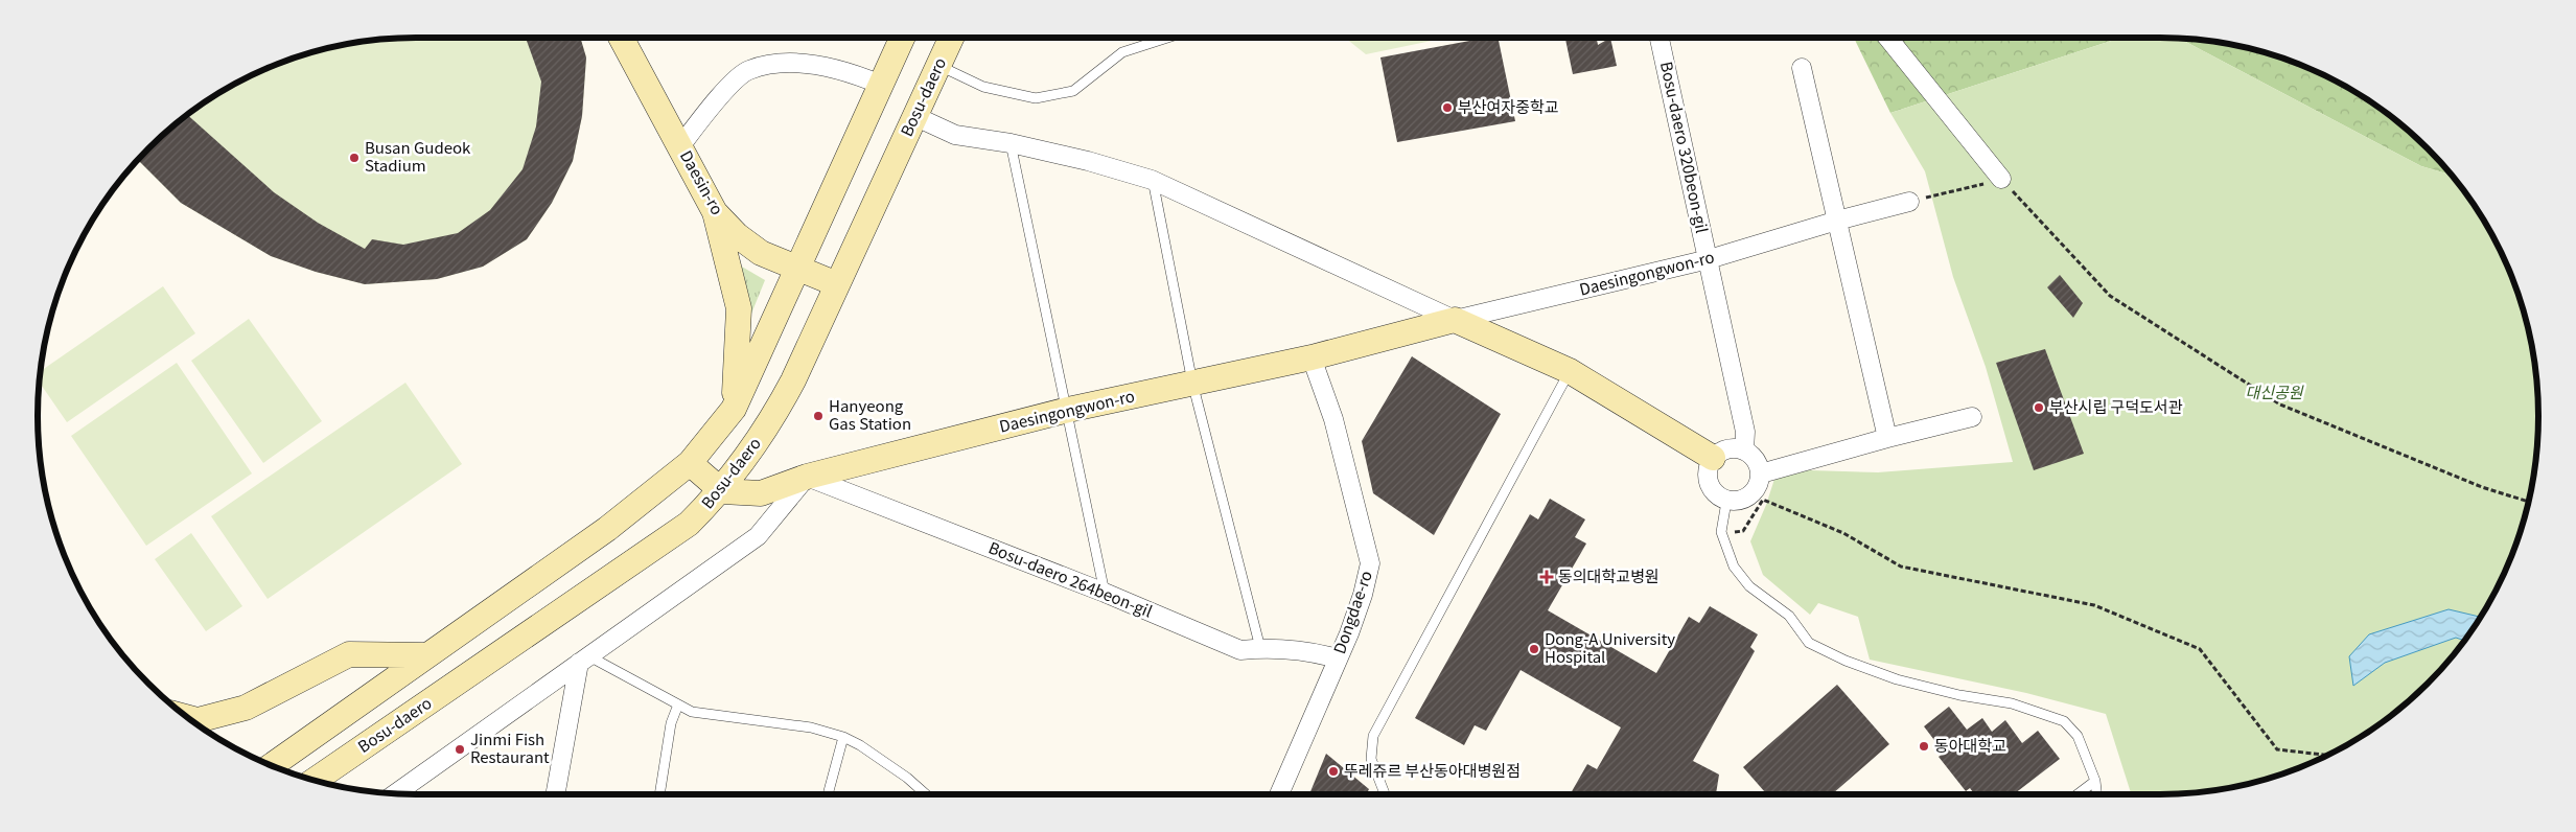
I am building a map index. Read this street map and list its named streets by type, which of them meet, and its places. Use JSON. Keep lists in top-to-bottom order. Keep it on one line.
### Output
{"streets":{"main road":["Bosu-daero","Daesin-ro","Daesingongwon-ro"],"street":["Bosu-daero 320beon-gil","Bosu-daero 264beon-gil","Dongdae-ro"]},"crossings":[["Bosu-daero","Daesin-ro"],["Bosu-daero","Daesingongwon-ro"],["Bosu-daero 320beon-gil","Daesingongwon-ro"],["Daesingongwon-ro","Bosu-daero 264beon-gil"],["Daesingongwon-ro","Dongdae-ro"],["Bosu-daero 264beon-gil","Dongdae-ro"]],"parks":["대신공원"],"places":{"other":["부산여자중학교","Busan Gudeok Stadium","부산시립 구덕도서관","Hanyeong Gas Station","Dong-A University Hospital","동아대학교","Jinmi Fish Restaurant","뚜레쥬르 부산동아대병원점"],"health":["동의대학교병원"]}}
